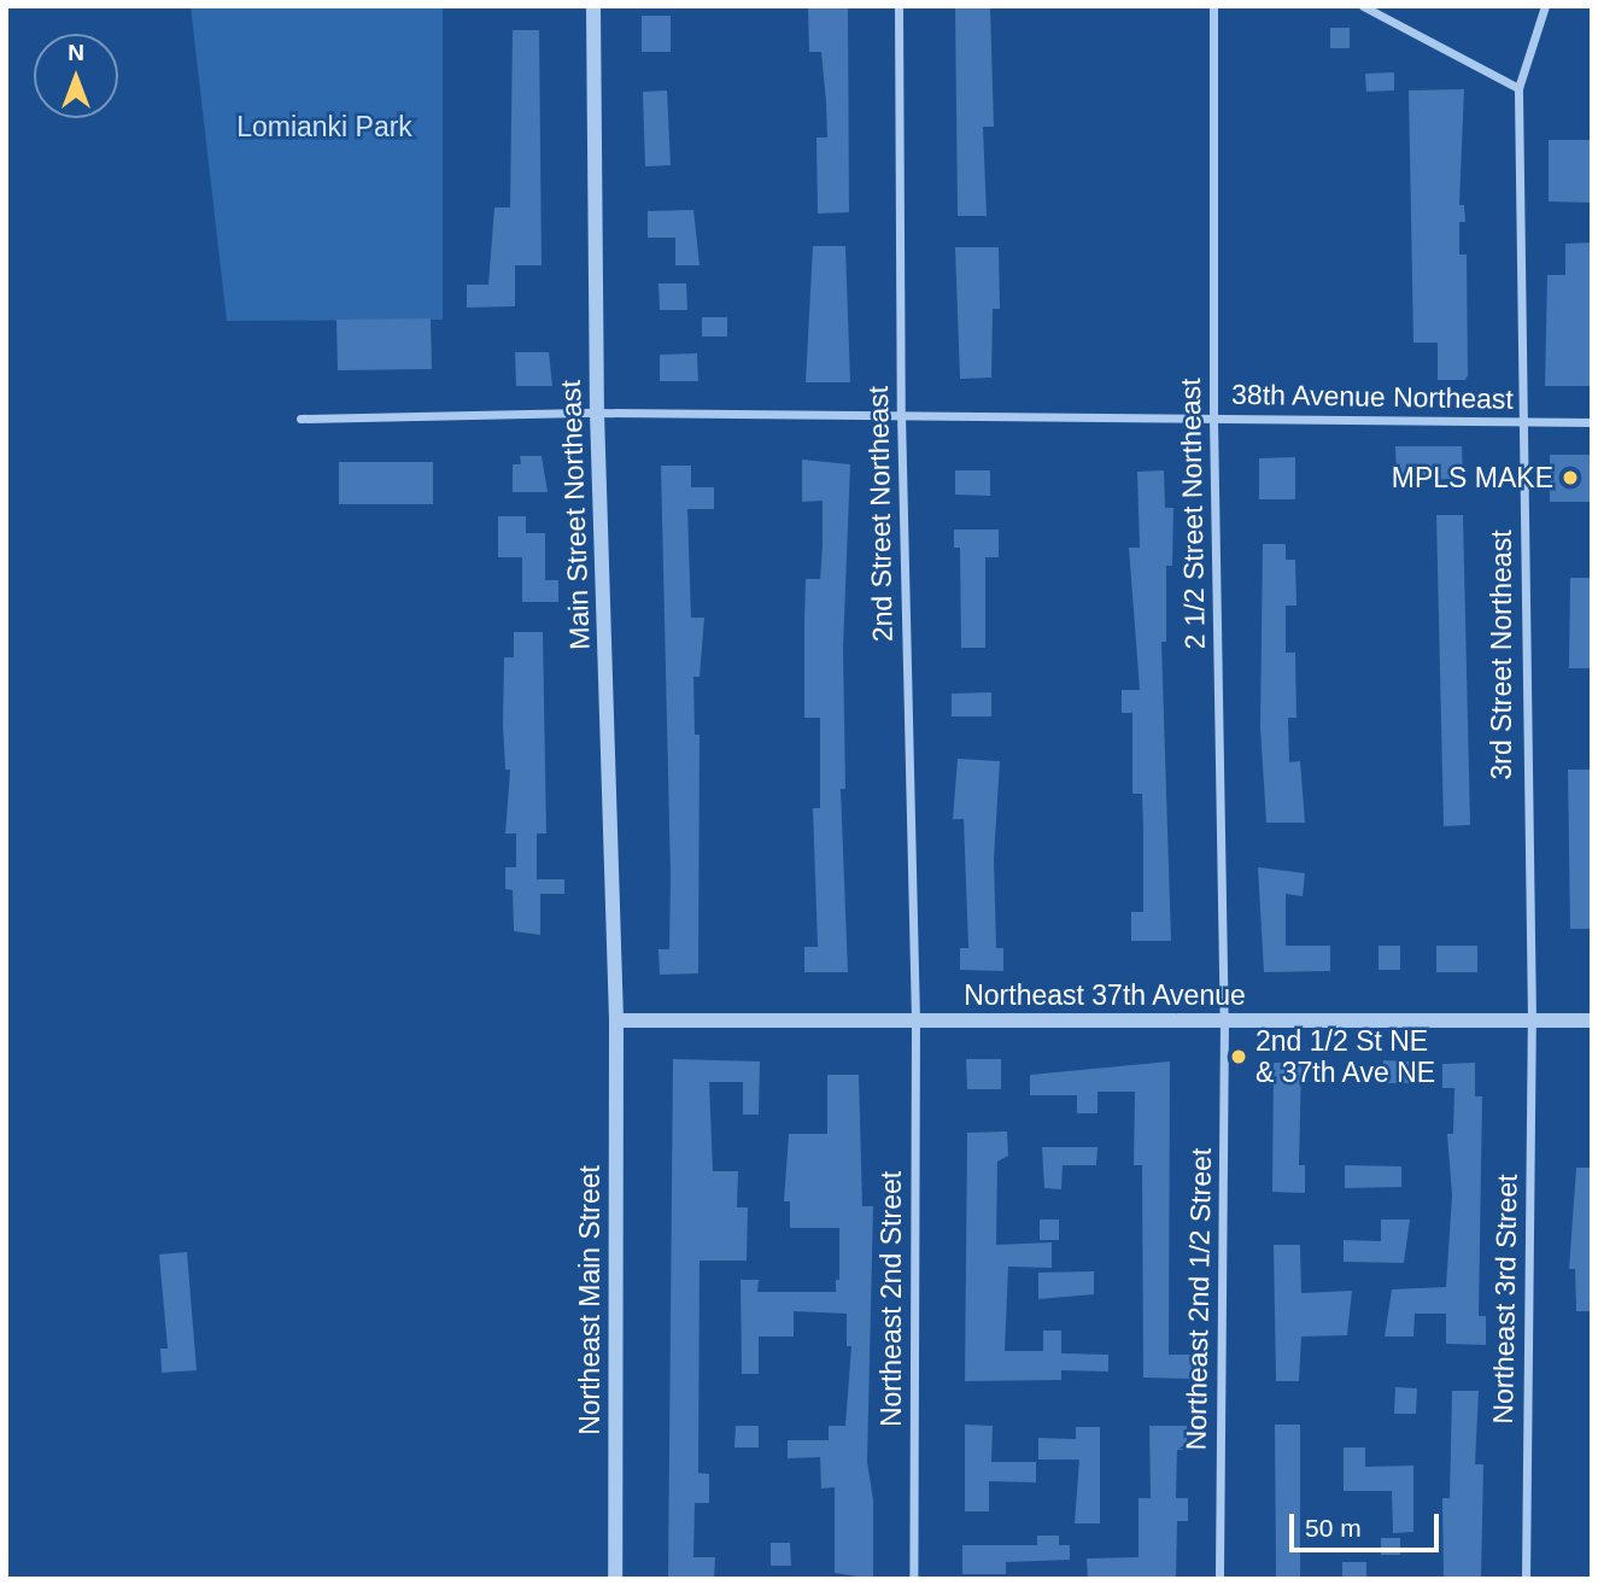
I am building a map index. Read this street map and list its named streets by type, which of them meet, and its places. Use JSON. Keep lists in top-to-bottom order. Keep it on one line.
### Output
{"streets":{"street":["38th Avenue Northeast","2nd Street Northeast","2 1/2 Street Northeast","Main Street Northeast","3rd Street Northeast","Northeast 37th Avenue","Northeast 2nd Street","Northeast 2nd 1/2 Street","Northeast 3rd Street","Northeast Main Street"]},"crossings":[["38th Avenue Northeast","2nd Street Northeast"],["38th Avenue Northeast","2 1/2 Street Northeast"],["38th Avenue Northeast","Main Street Northeast"],["38th Avenue Northeast","3rd Street Northeast"],["2nd Street Northeast","Northeast 37th Avenue"],["2nd Street Northeast","Northeast 2nd Street"],["2 1/2 Street Northeast","Northeast 37th Avenue"],["2 1/2 Street Northeast","Northeast 2nd 1/2 Street"],["Main Street Northeast","Northeast 37th Avenue"],["Main Street Northeast","Northeast Main Street"],["3rd Street Northeast","Northeast 37th Avenue"],["3rd Street Northeast","Northeast 3rd Street"],["Northeast 37th Avenue","Northeast 2nd Street"],["Northeast 37th Avenue","Northeast 2nd 1/2 Street"],["Northeast 37th Avenue","Northeast 3rd Street"],["Northeast 37th Avenue","Northeast Main Street"]],"parks":["Lomianki Park"],"places":["MPLS MAKE","2nd 1/2 St NE & 37th Ave NE"],"scale_bar":"50 m","north":"top"}
